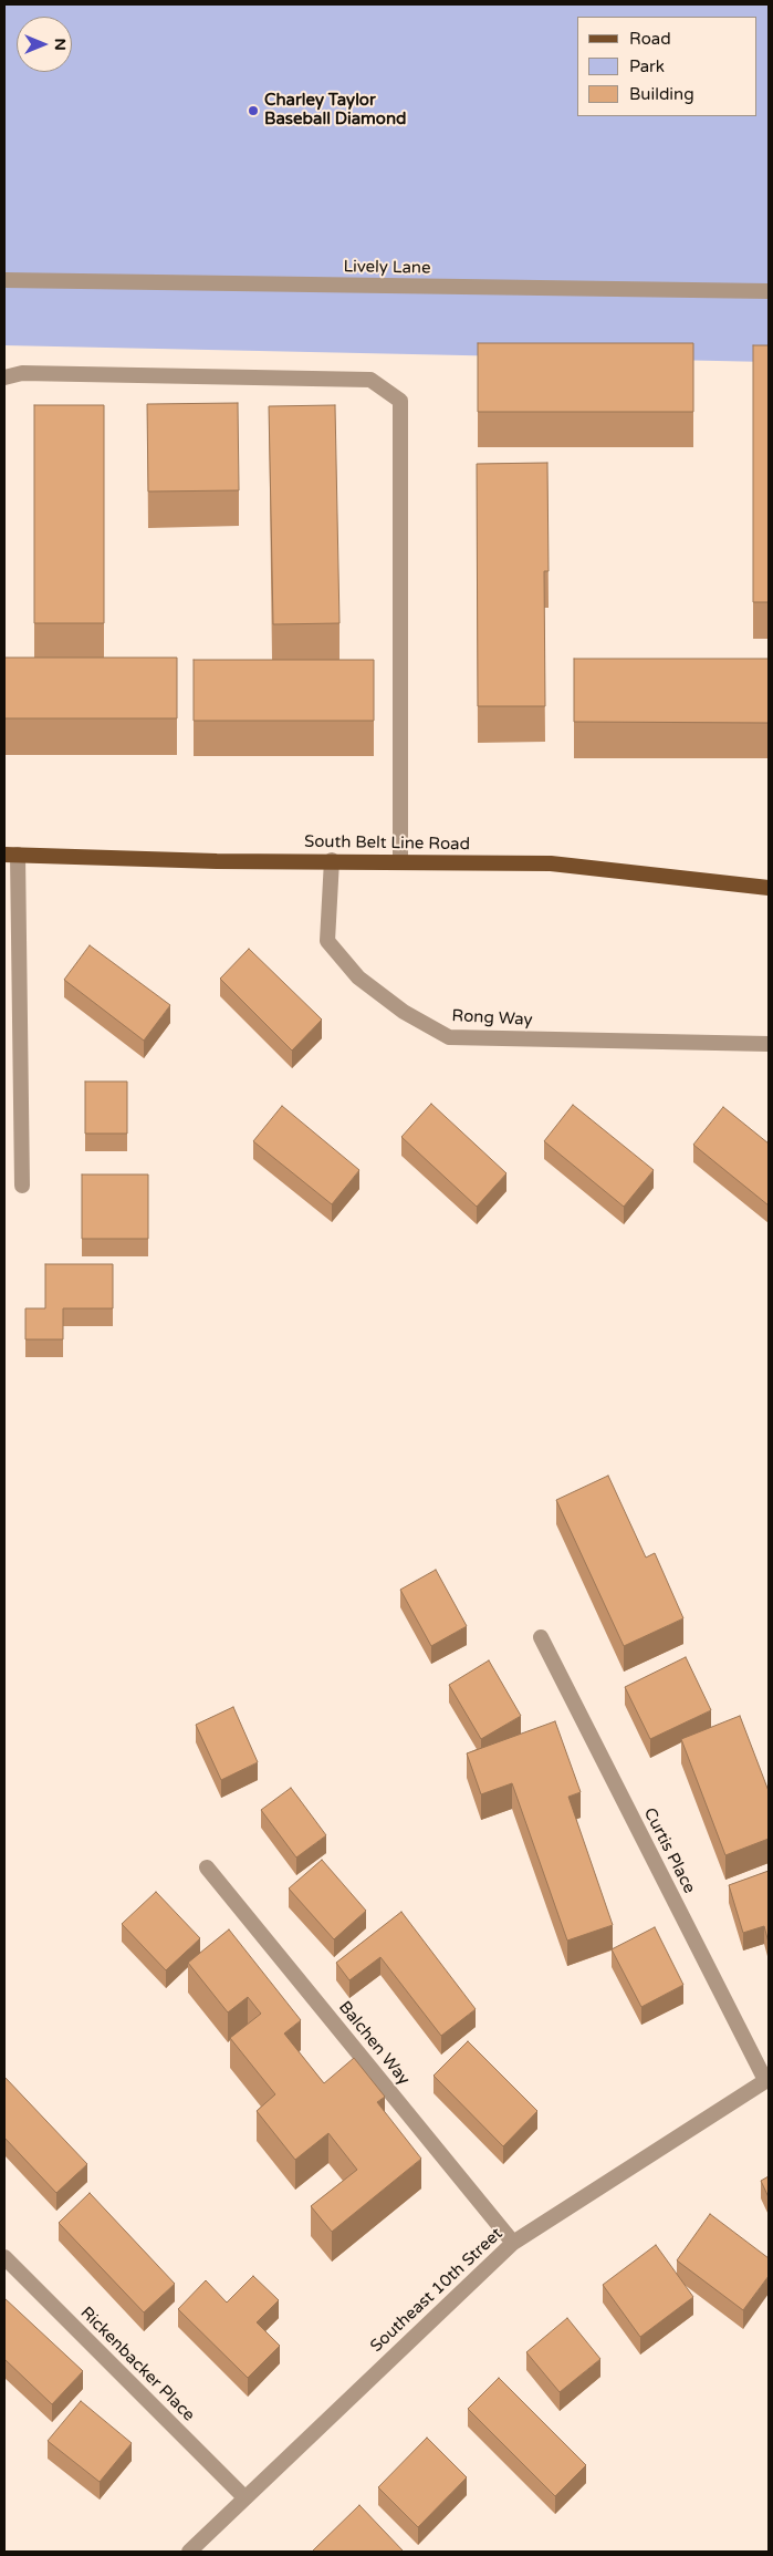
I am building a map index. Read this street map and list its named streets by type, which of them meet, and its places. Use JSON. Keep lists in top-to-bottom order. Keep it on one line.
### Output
{"streets":{"main road":["South Belt Line Road"],"street":["Lively Lane","Rong Way","Curtis Place","Balchen Way","Southeast 10th Street","Rickenbacker Place"]},"crossings":[["South Belt Line Road","Rong Way"],["Curtis Place","Southeast 10th Street"],["Balchen Way","Southeast 10th Street"],["Southeast 10th Street","Rickenbacker Place"]],"places":["Charley Taylor Baseball Diamond"],"legend":["Road","Park","Building"],"north":"right"}
